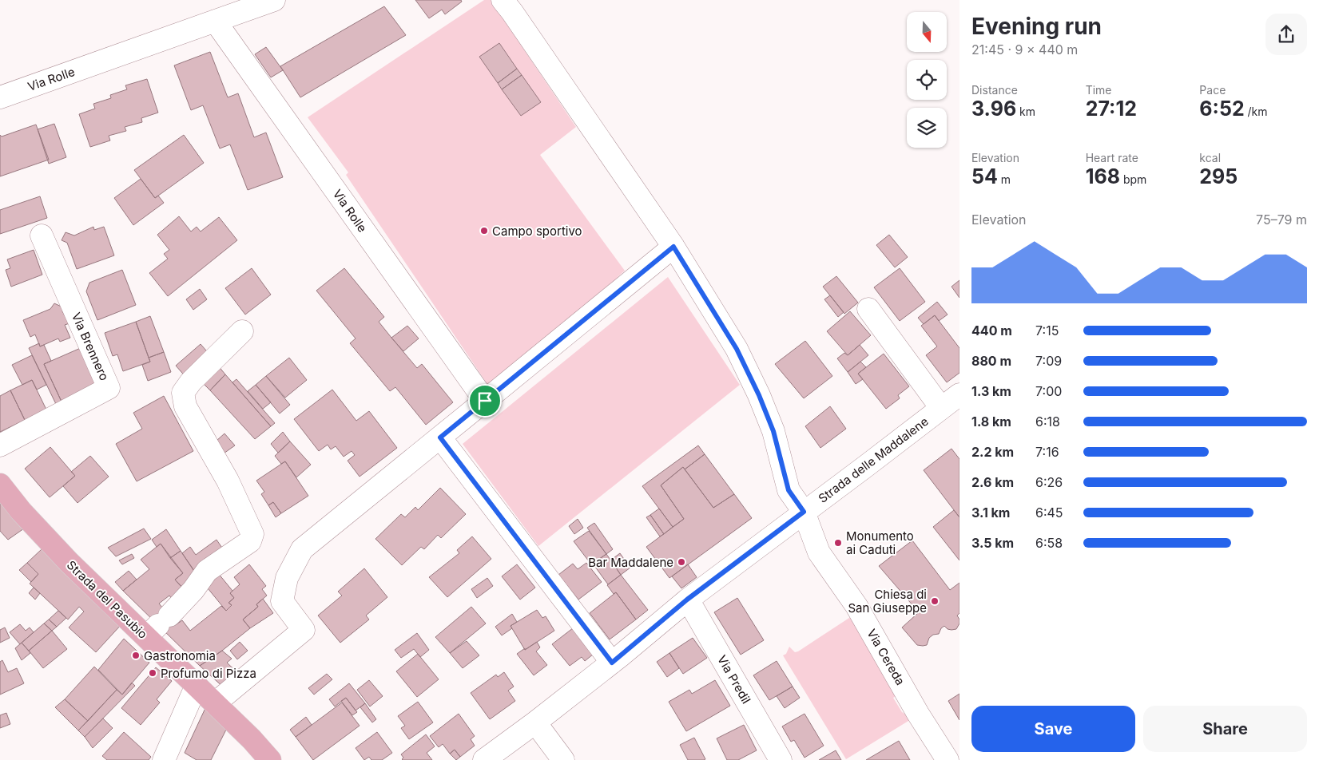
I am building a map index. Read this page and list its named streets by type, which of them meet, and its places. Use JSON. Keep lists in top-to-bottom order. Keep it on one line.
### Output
{"streets":{"main road":["Strada del Pasubio"],"street":["Via Rolle","Via Brennero","Strada delle Maddalene","Via Cereda","Via Predil"]},"crossings":[["Strada delle Maddalene","Via Cereda"],["Strada delle Maddalene","Via Predil"]],"places":["Campo sportivo","Monumento ai Caduti","Bar Maddalene","Chiesa di San Giuseppe","Gastronomia","Profumo di Pizza"],"north":"bottom","page":{"heading":["Evening run","21:45 · 9 × 440 m"],"stats":[["Distance","3.96 km"],["Time","27:12"],["Pace","6:52 /km"],["Elevation","54 m"],["Heart rate","168 bpm"],["kcal","295"]],"chart":["Elevation","75–79 m"],"list":[{"name":"440 m","note":"7:15"},{"name":"880 m","note":"7:09"},{"name":"1.3 km","note":"7:00"},{"name":"1.8 km","note":"6:18"},{"name":"2.2 km","note":"7:16"},{"name":"2.6 km","note":"6:26"},{"name":"3.1 km","note":"6:45"},{"name":"3.5 km","note":"6:58"}],"buttons":["Save","Share"]}}
